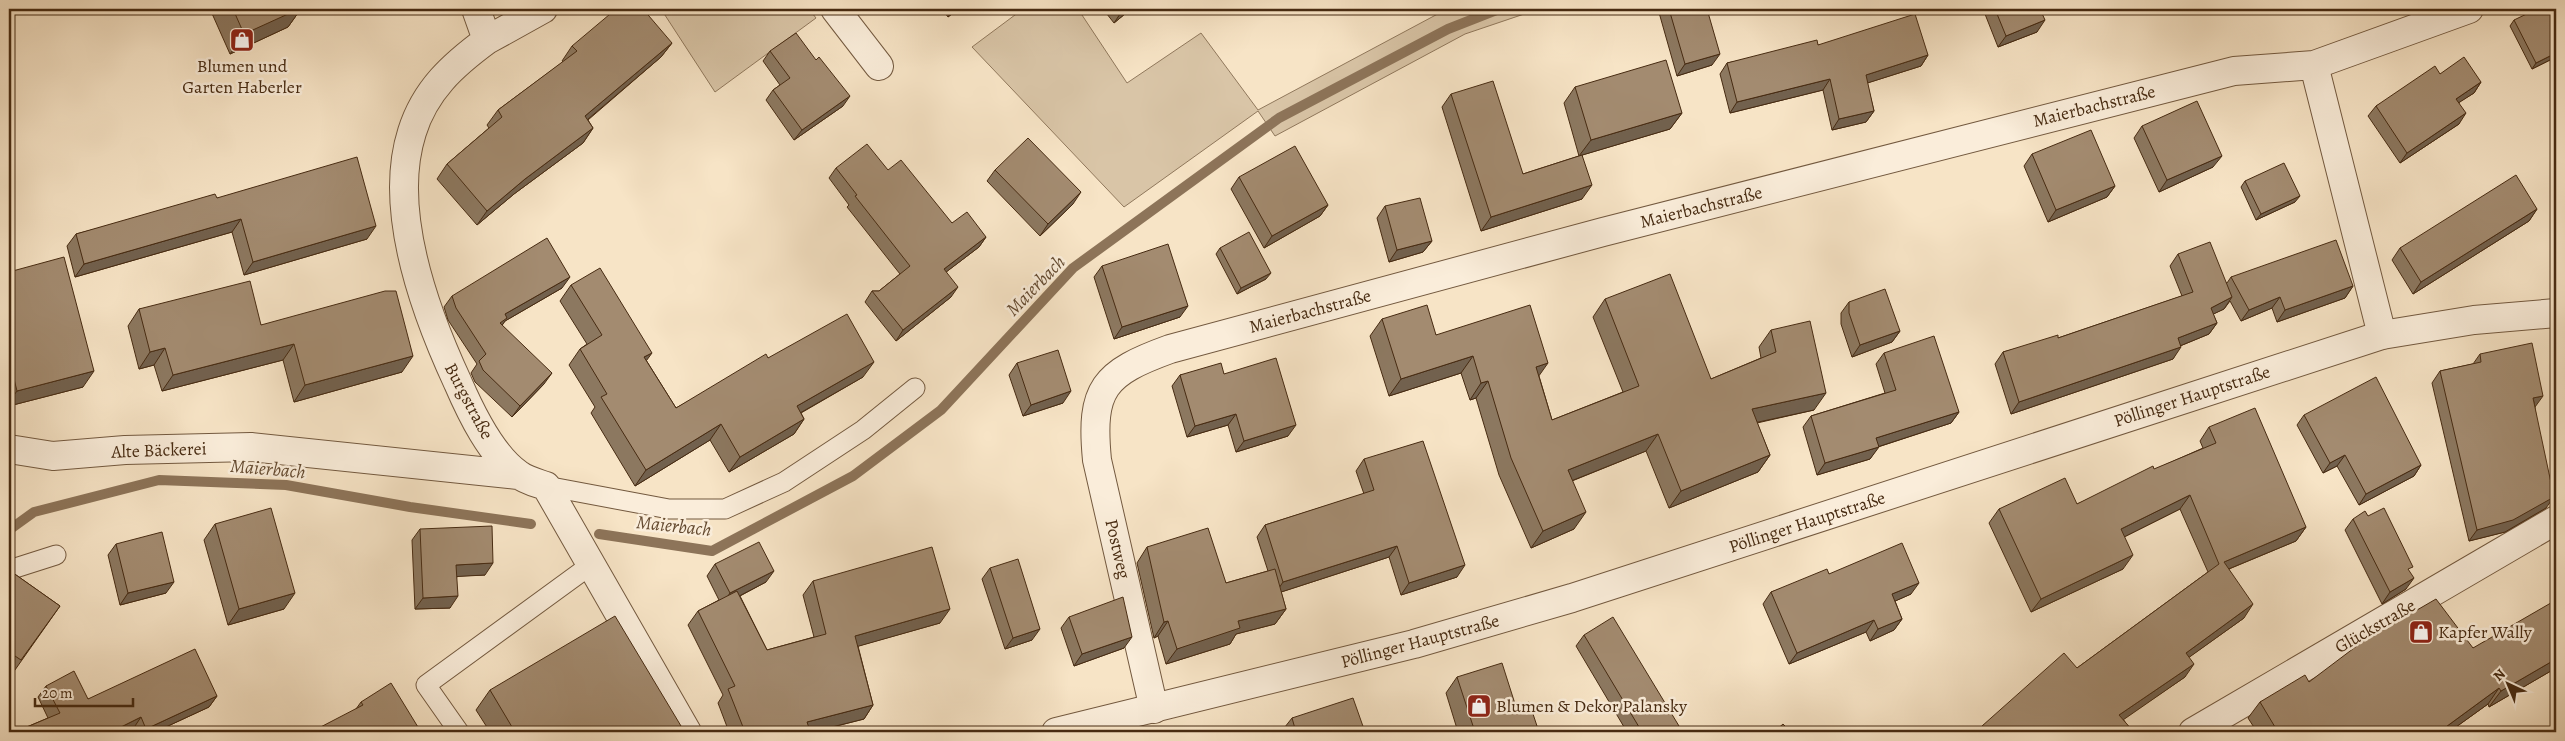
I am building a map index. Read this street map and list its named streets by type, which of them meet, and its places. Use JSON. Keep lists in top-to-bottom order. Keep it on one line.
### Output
{"streets":{"street":["Maierbachstraße","Pöllinger Hauptstraße","Burgstraße","Alte Bäckerei","Postweg","Glückstraße"]},"crossings":[["Maierbachstraße","Postweg"],["Pöllinger Hauptstraße","Postweg"],["Burgstraße","Alte Bäckerei"]],"water":["Maierbach"],"places":{"shop":["Blumen und Garten Haberler","Kapfer Wally","Blumen & Dekor Palansky"]},"scale_bar":"20 m","north":"top left"}
